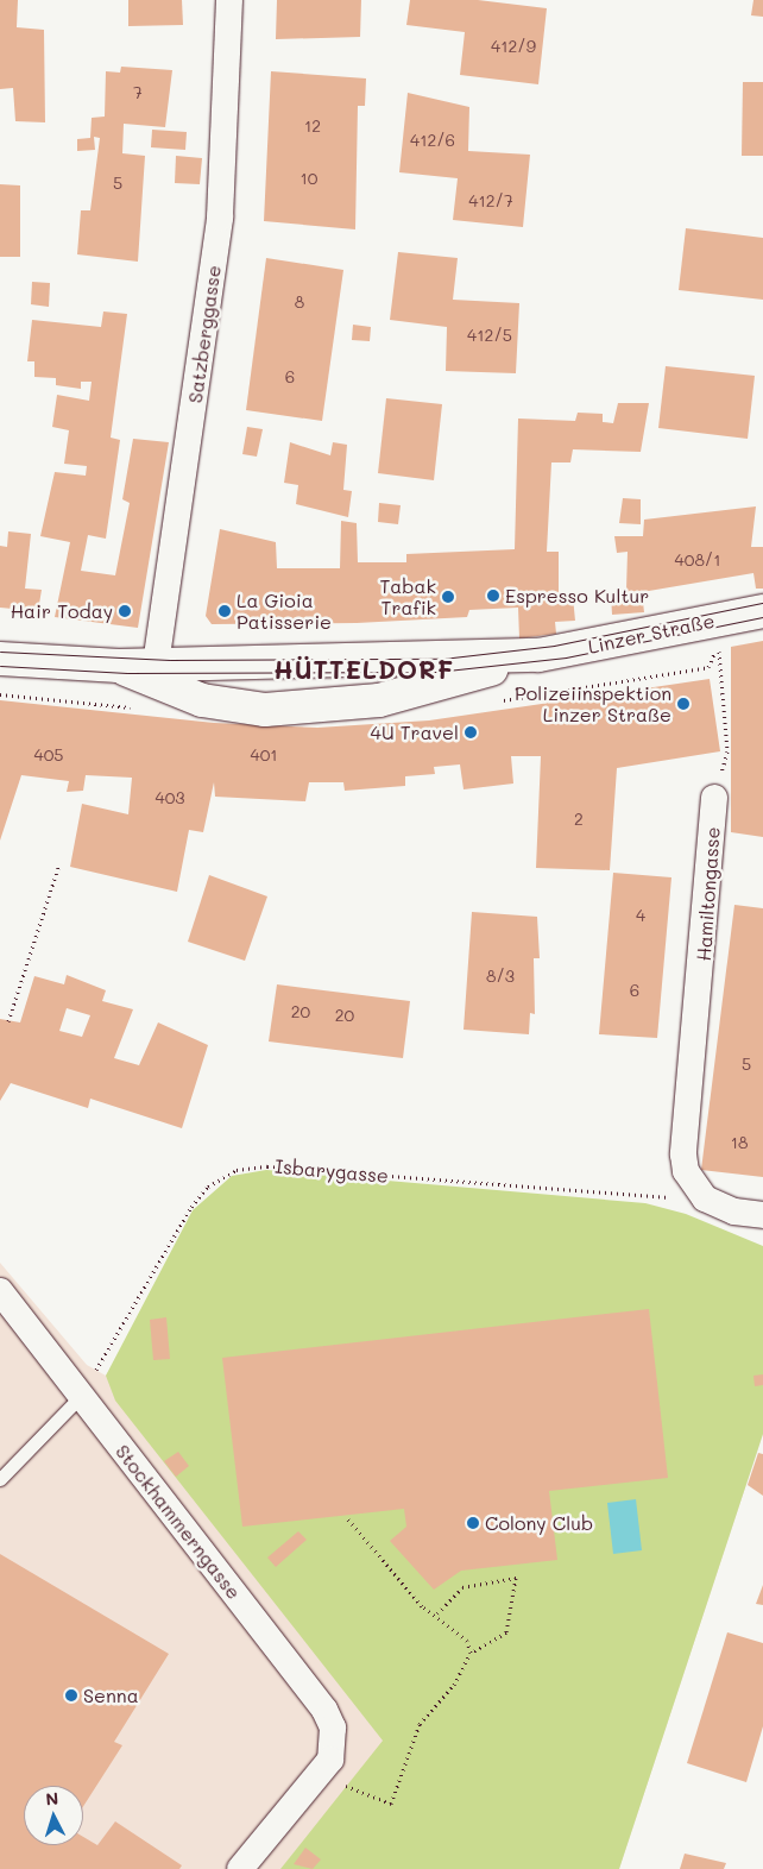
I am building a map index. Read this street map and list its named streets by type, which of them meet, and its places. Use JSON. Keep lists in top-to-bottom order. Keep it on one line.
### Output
{"streets":{"main road":["Linzer Straße"],"street":["Satzberggasse","Hamiltongasse","Stockhammerngasse"],"path":["Isbarygasse"]},"crossings":[["Satzberggasse","Linzer Straße"],["Linzer Straße","Hamiltongasse"],["Hamiltongasse","Isbarygasse"],["Isbarygasse","Stockhammerngasse"]],"districts":["HÜTTELDORF"],"places":["Espresso Kultur","Tabak Trafik","Hair Today","La Gioia Patisserie","Polizeiinspektion Linzer Straße","4U Travel","Colony Club","Senna"],"house_numbers":["412/9","7","12","412/6","10","5","412/7","8","412/5","6","408/1","405","401","403","2","4","8/3","6","20","20","5","18"],"north":"top"}
